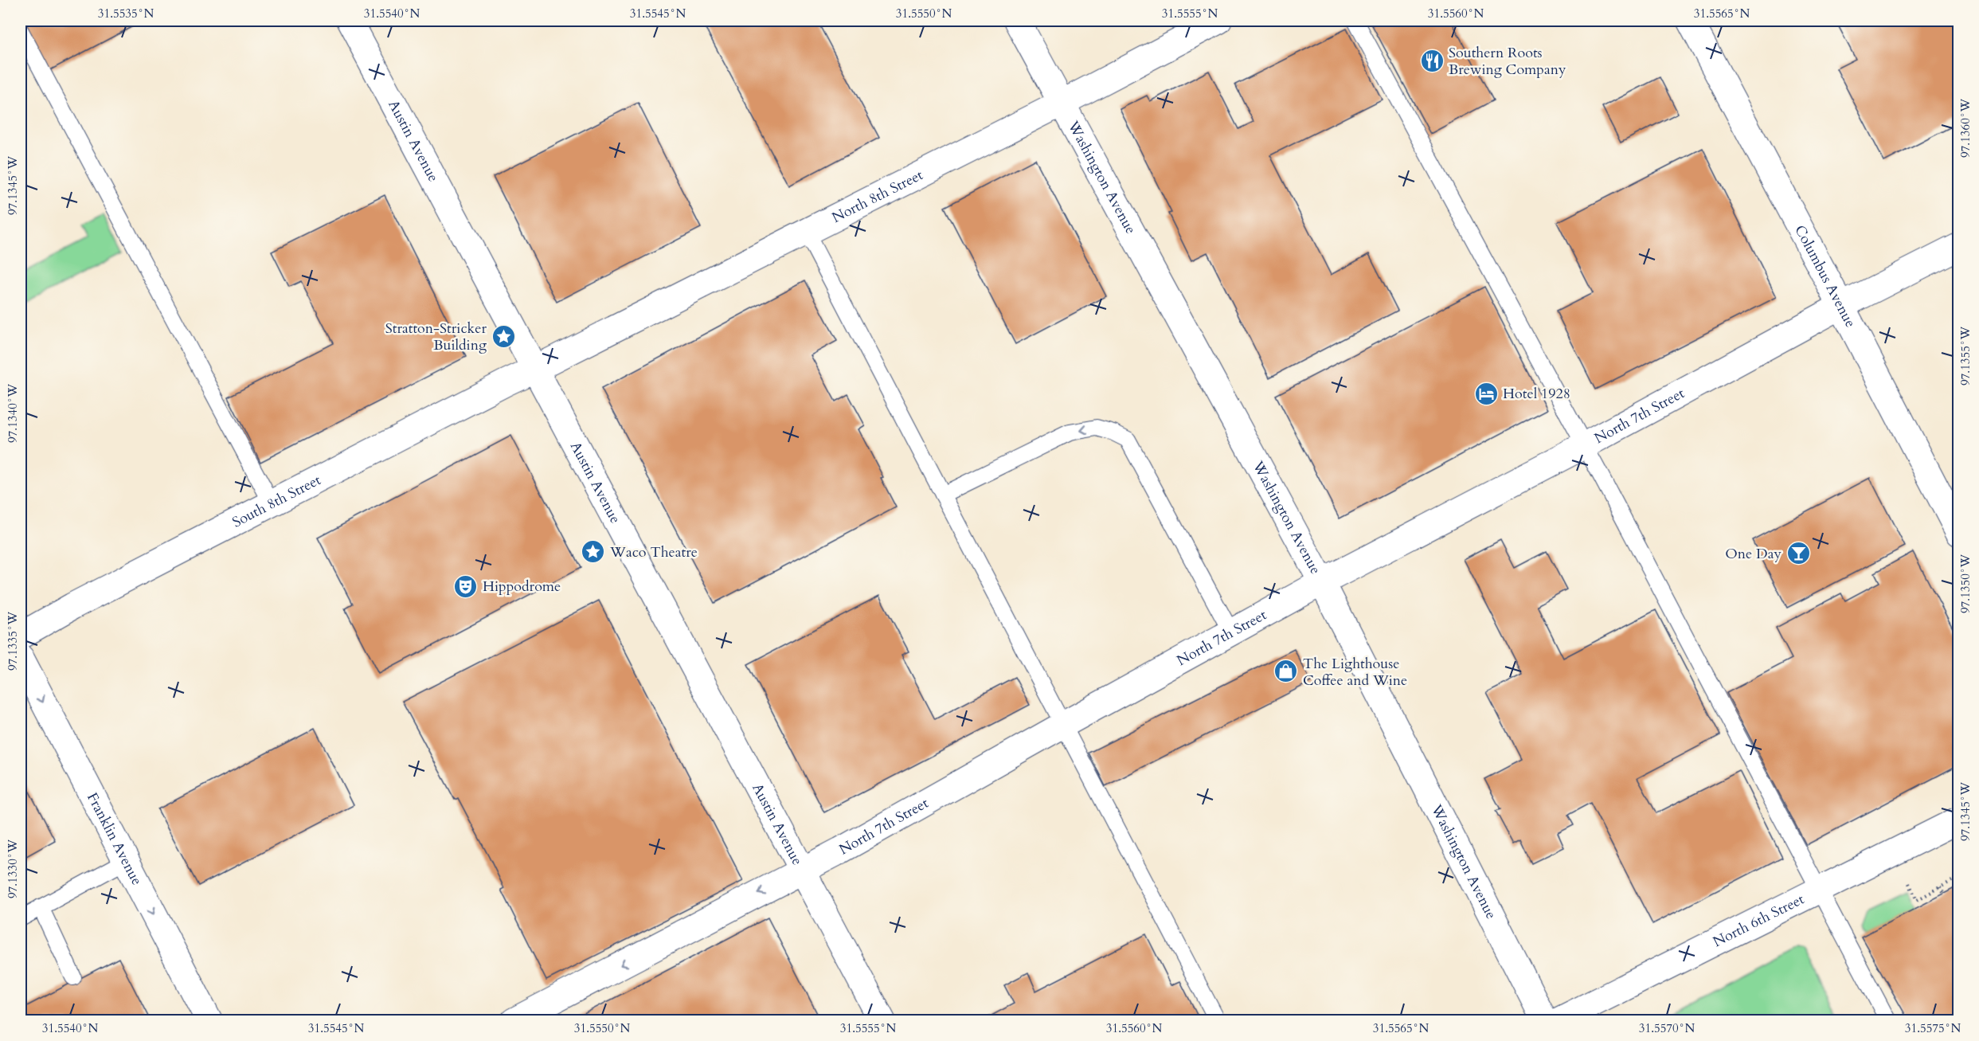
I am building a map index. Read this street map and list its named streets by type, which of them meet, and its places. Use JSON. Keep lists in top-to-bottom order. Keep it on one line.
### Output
{"streets":{"street":["Austin Avenue","Washington Avenue","North 8th Street","Columbus Avenue","North 7th Street","South 8th Street","Franklin Avenue","North 6th Street"]},"crossings":[["Austin Avenue","North 8th Street"],["Austin Avenue","North 7th Street"],["Austin Avenue","South 8th Street"],["Washington Avenue","North 8th Street"],["Washington Avenue","North 7th Street"],["North 8th Street","South 8th Street"],["Columbus Avenue","North 7th Street"]],"one_way":["Franklin Avenue"],"places":{"restaurant":["Southern Roots Brewing Company"],"place":["Stratton-Stricker Building","Waco Theatre"],"hotel":["Hotel 1928"],"bar":["One Day"],"theatre":["Hippodrome"],"shop":["The Lighthouse Coffee and Wine"]},"coordinates":["31.5535°N","31.5540°N","31.5545°N","31.5550°N","31.5555°N","31.5560°N","31.5565°N","97.1360°W","97.1345°W","97.1355°W","97.1340°W","97.1350°W","97.1335°W","97.1330°W","31.5570°N","31.5575°N"]}
